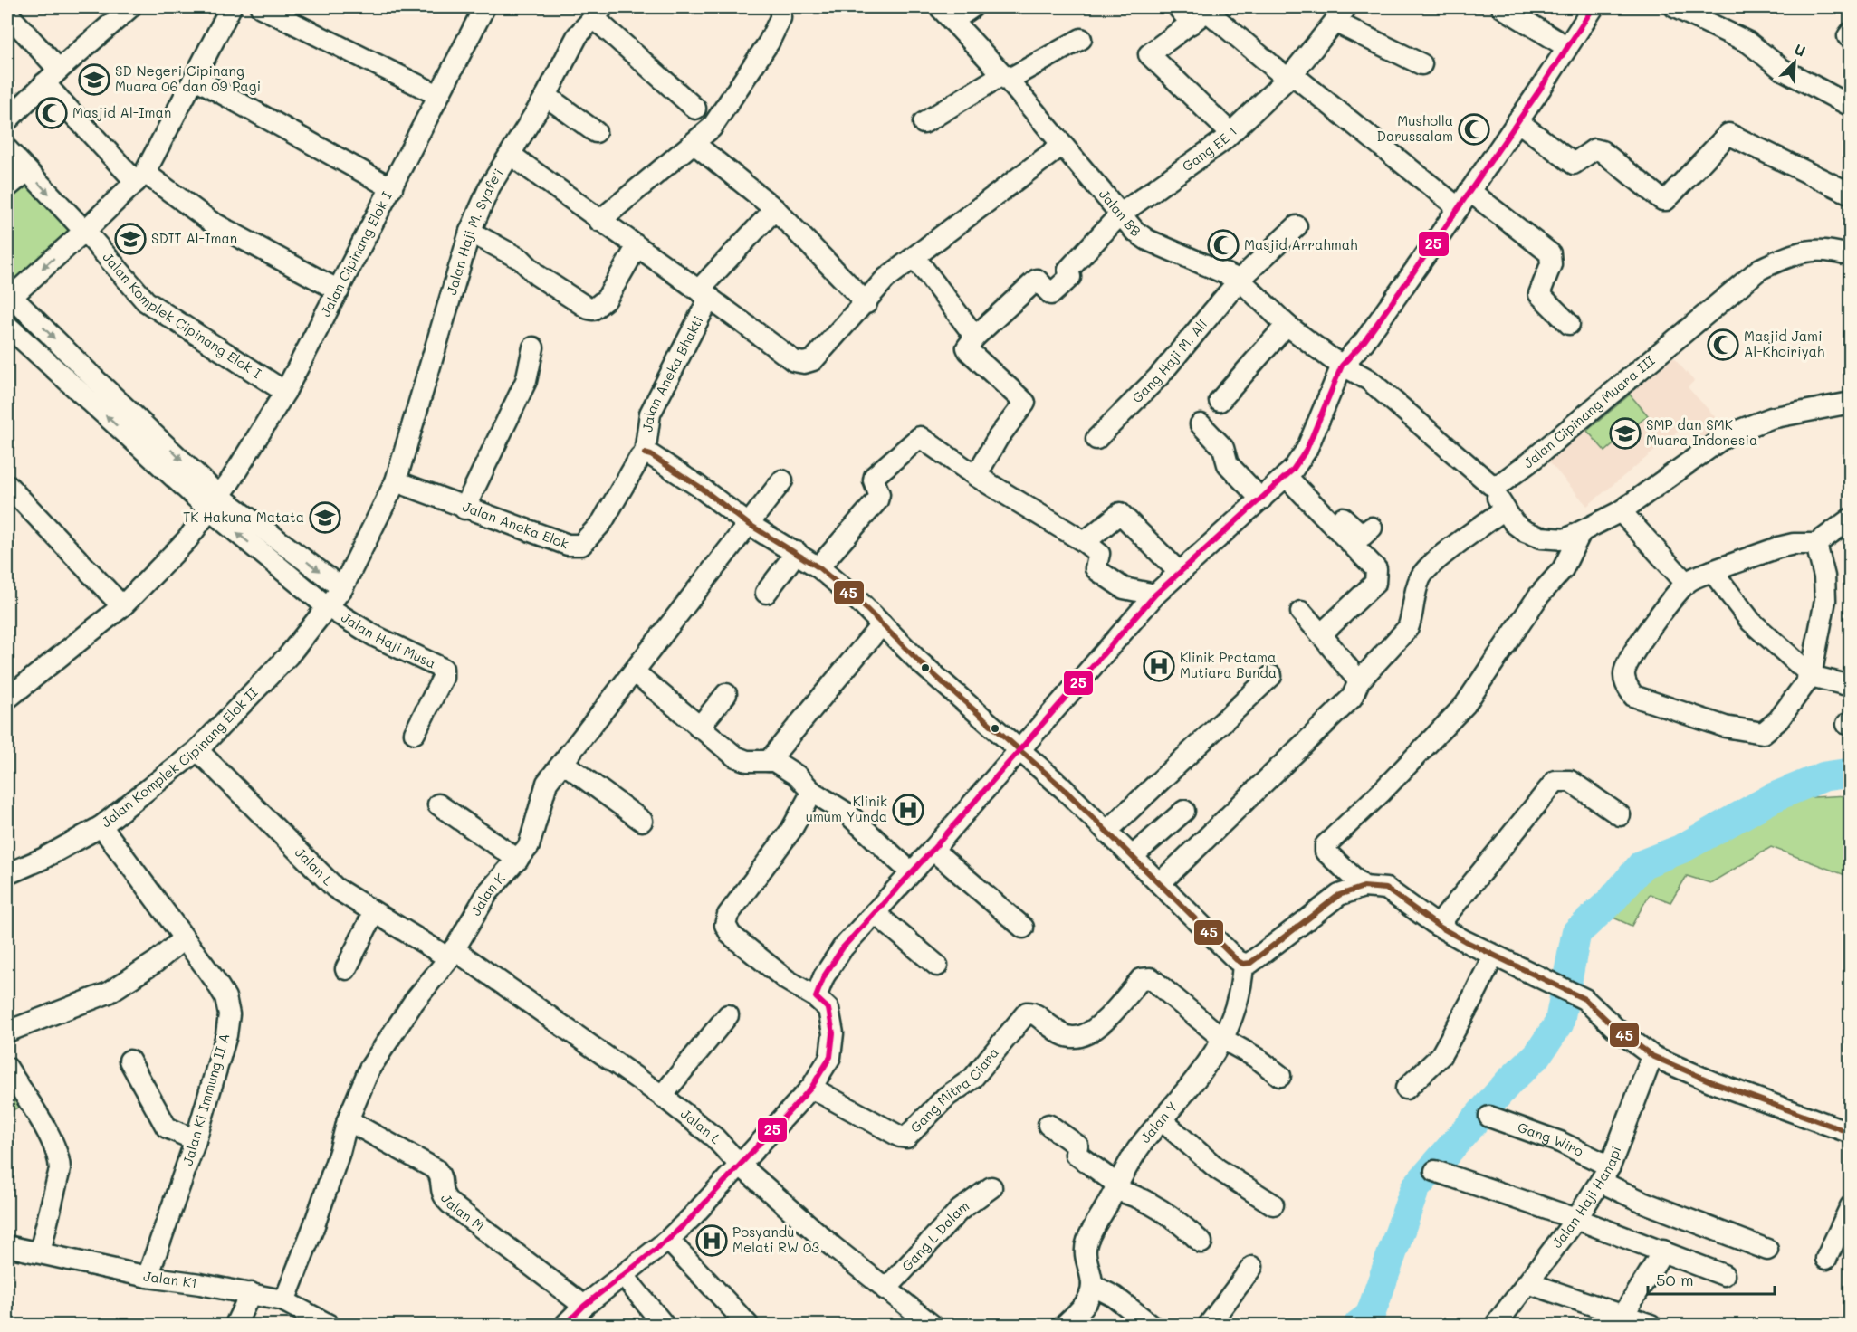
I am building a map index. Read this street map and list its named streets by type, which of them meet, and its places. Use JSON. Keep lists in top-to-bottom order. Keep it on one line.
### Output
{"streets":{"street":["Gang EE 1","Jalan BB","Jalan Haji M. Syafe'i","Jalan Cipinang Elok I","Jalan Komplek Cipinang Elok I","Gang Haji M. Ali","Jalan Aneka Bhakti","Jalan Cipinang Muara III","Jalan Aneka Elok","Jalan Haji Musa","Jalan Komplek Cipinang Elok II","Jalan L","Jalan K","Gang Mitra Ciara","Jalan Ki Immung II A","Jalan Y","Gang Wiro","Jalan Haji Hanapi","Jalan M","Gang L Dalam","Jalan K1"]},"crossings":[["Gang EE 1","Jalan BB"],["Jalan BB","Gang Haji M. Ali"],["Jalan Haji M. Syafe'i","Jalan Aneka Elok"],["Jalan Cipinang Elok I","Jalan Komplek Cipinang Elok I"],["Jalan Aneka Bhakti","Jalan Aneka Elok"],["Jalan Haji Musa","Jalan Komplek Cipinang Elok II"],["Jalan Komplek Cipinang Elok II","Jalan L"],["Jalan Komplek Cipinang Elok II","Jalan Ki Immung II A"],["Jalan L","Jalan K"],["Jalan L","Gang L Dalam"],["Jalan K","Jalan M"],["Jalan K","Jalan K1"],["Gang Mitra Ciara","Jalan Y"],["Jalan Ki Immung II A","Jalan K1"],["Gang Wiro","Jalan Haji Hanapi"]],"places":{"school or university":["SD Negeri Cipinang Muara 06 dan 09 Pagi","SDIT Al-Iman","SMP dan SMK Muara Indonesia","TK Hakuna Matata"],"mosque":["Masjid Al-Iman","Musholla Darussalam","Masjid Arrahmah","Masjid Jami Al-Khoiriyah"],"hospital":["Klinik Pratama Mutiara Bunda","Klinik umum Yunda","Posyandu Melati RW 03"]},"lines":["transit line 25","transit line 45"],"scale_bar":"50 m","north":"top right"}
